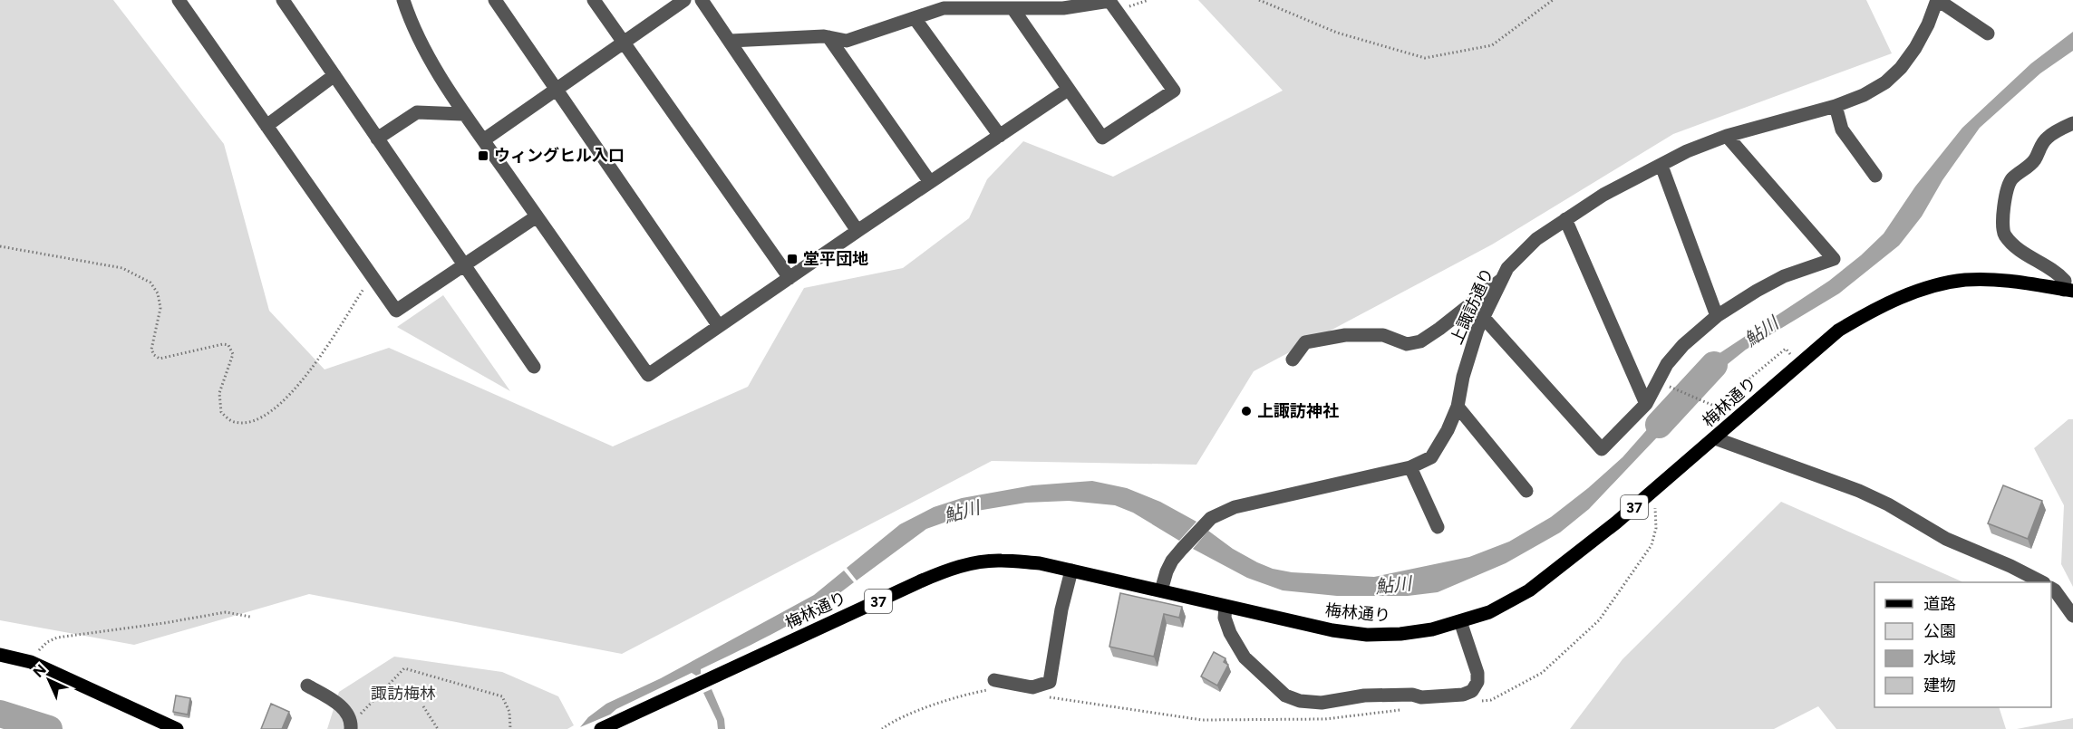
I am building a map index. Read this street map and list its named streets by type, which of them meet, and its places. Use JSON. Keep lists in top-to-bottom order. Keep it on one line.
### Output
{"streets":{"main road":["梅林通り","37"],"street":["上諏訪通り"]},"crossings":[["上諏訪通り","梅林通り"]],"water":["鮎川"],"parks":["諏訪梅林"],"places":{"transit":["ウィングヒル入口","堂平団地"],"other":["上諏訪神社"]},"legend":["道路","公園","水域","建物"],"north":"top left"}
